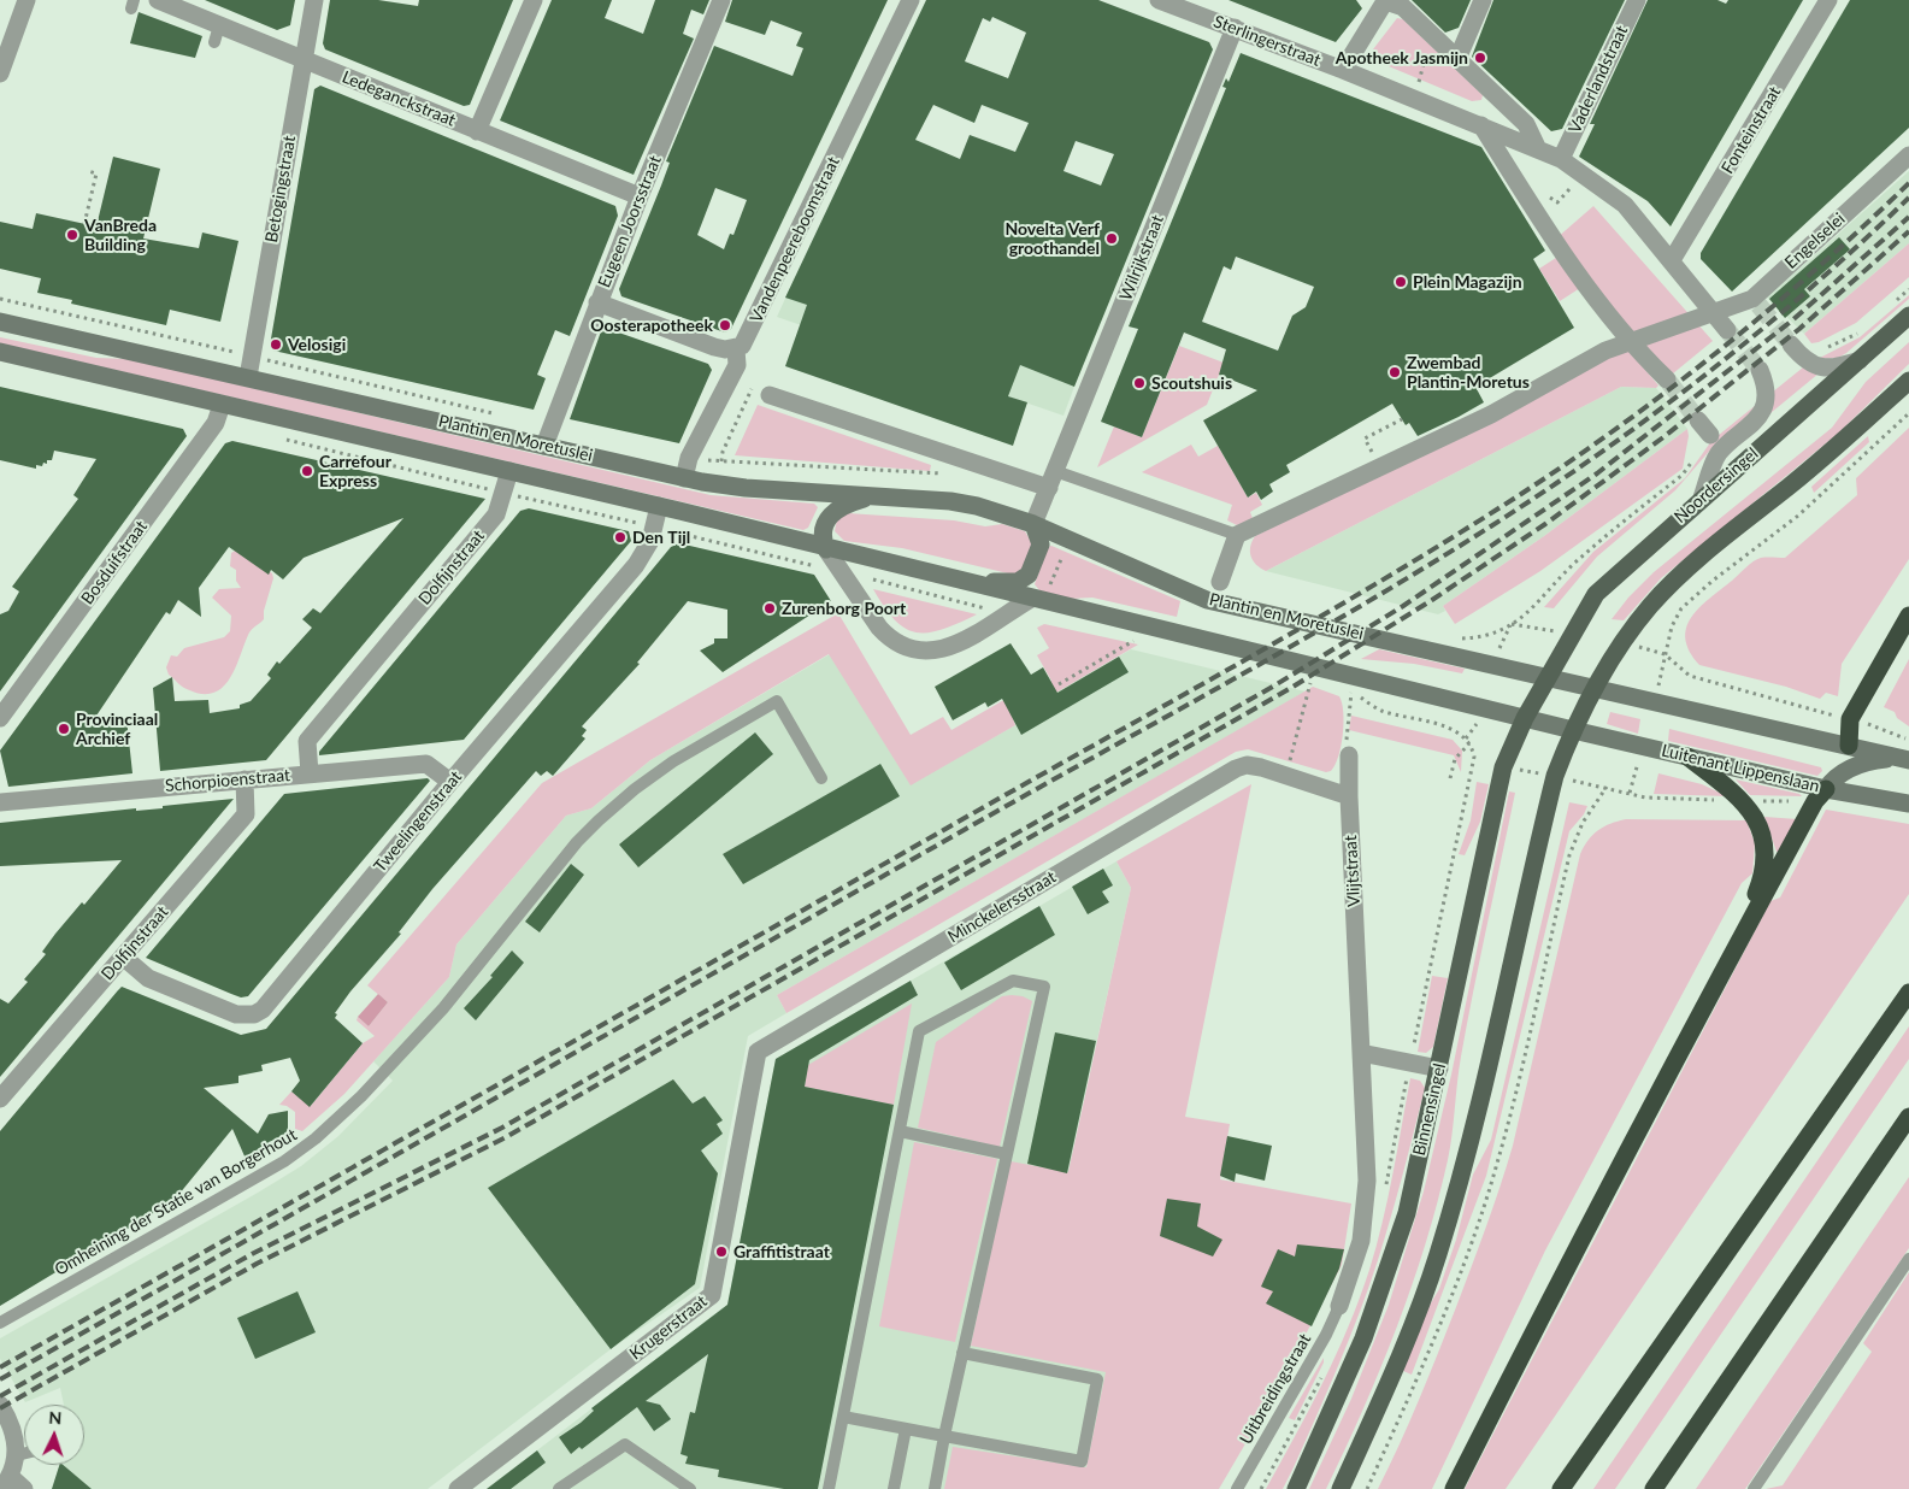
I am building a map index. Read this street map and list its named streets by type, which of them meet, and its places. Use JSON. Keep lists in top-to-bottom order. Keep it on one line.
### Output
{"streets":{"main road":["Plantin en Moretuslei","Noordersingel","Luitenant Lippenslaan","Binnensingel"],"street":["Sterlingerstraat","Vaderlandstraat","Ledeganckstraat","Fonteinstraat","Betogingstraat","Eugeen Joorsstraat","Vandenpeereboomstraat","Engelselei","Wilrijkstraat","Bosduifstraat","Dolfijnstraat","Schorpioenstraat","Tweelingenstraat","Vlijtstraat","Minckelersstraat","Krugerstraat"],"lane":["Omheining der Statie van Borgerhout","Uitbreidingstraat"]},"crossings":[["Sterlingerstraat","Vaderlandstraat"],["Sterlingerstraat","Fonteinstraat"],["Sterlingerstraat","Engelselei"],["Sterlingerstraat","Wilrijkstraat"],["Ledeganckstraat","Betogingstraat"],["Ledeganckstraat","Eugeen Joorsstraat"],["Betogingstraat","Plantin en Moretuslei"],["Eugeen Joorsstraat","Plantin en Moretuslei"],["Vandenpeereboomstraat","Plantin en Moretuslei"],["Plantin en Moretuslei","Noordersingel"],["Plantin en Moretuslei","Bosduifstraat"],["Plantin en Moretuslei","Dolfijnstraat"],["Plantin en Moretuslei","Luitenant Lippenslaan"],["Plantin en Moretuslei","Tweelingenstraat"],["Plantin en Moretuslei","Binnensingel"],["Noordersingel","Luitenant Lippenslaan"],["Noordersingel","Binnensingel"],["Dolfijnstraat","Schorpioenstraat"],["Dolfijnstraat","Tweelingenstraat"],["Luitenant Lippenslaan","Binnensingel"],["Schorpioenstraat","Tweelingenstraat"],["Vlijtstraat","Uitbreidingstraat"],["Minckelersstraat","Krugerstraat"]],"places":["Apotheek Jasmijn","VanBreda Building","Novelta Verf groothandel","Plein Magazijn","Oosterapotheek","Velosigi","Zwembad Plantin-Moretus","Scoutshuis","Carrefour Express","Den Tijl","Zurenborg Poort","Provinciaal Archief","Graffitistraat"],"north":"top"}
